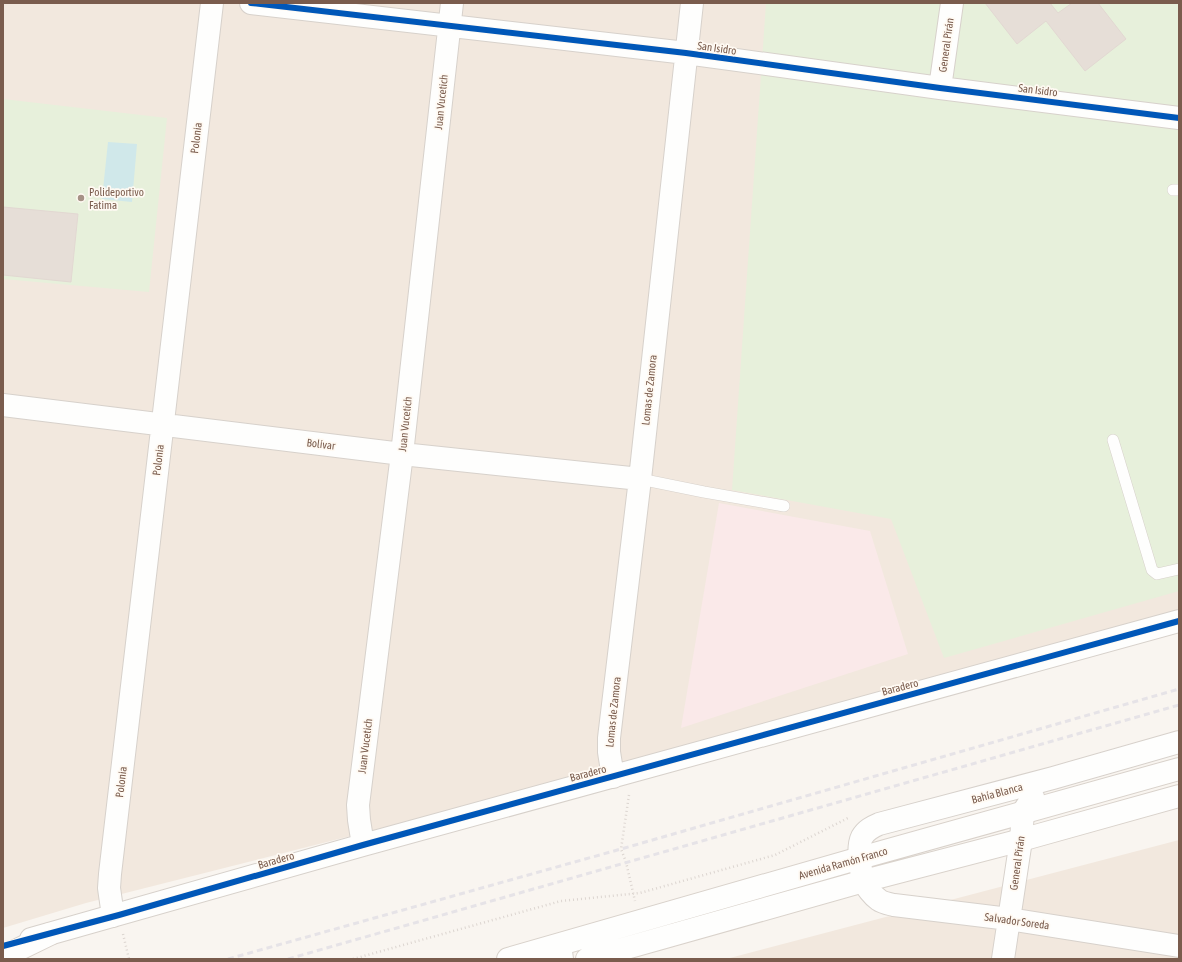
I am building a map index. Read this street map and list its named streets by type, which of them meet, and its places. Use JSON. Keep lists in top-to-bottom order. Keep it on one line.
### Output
{"streets":{"street":["General Pirán","San Isidro","Juan Vucetich","Polonia","Lomas de Zamora","Bolívar","Baradero","Bahía Blanca","Avenida Ramón Franco","Salvador Soreda"]},"crossings":[["General Pirán","San Isidro"],["General Pirán","Avenida Ramón Franco"],["General Pirán","Salvador Soreda"],["San Isidro","Juan Vucetich"],["San Isidro","Lomas de Zamora"],["Juan Vucetich","Bolívar"],["Juan Vucetich","Baradero"],["Polonia","Bolívar"],["Polonia","Baradero"],["Lomas de Zamora","Bolívar"],["Lomas de Zamora","Baradero"],["Bahía Blanca","Avenida Ramón Franco"],["Bahía Blanca","Salvador Soreda"]],"places":["Polideportivo Fatima"]}
